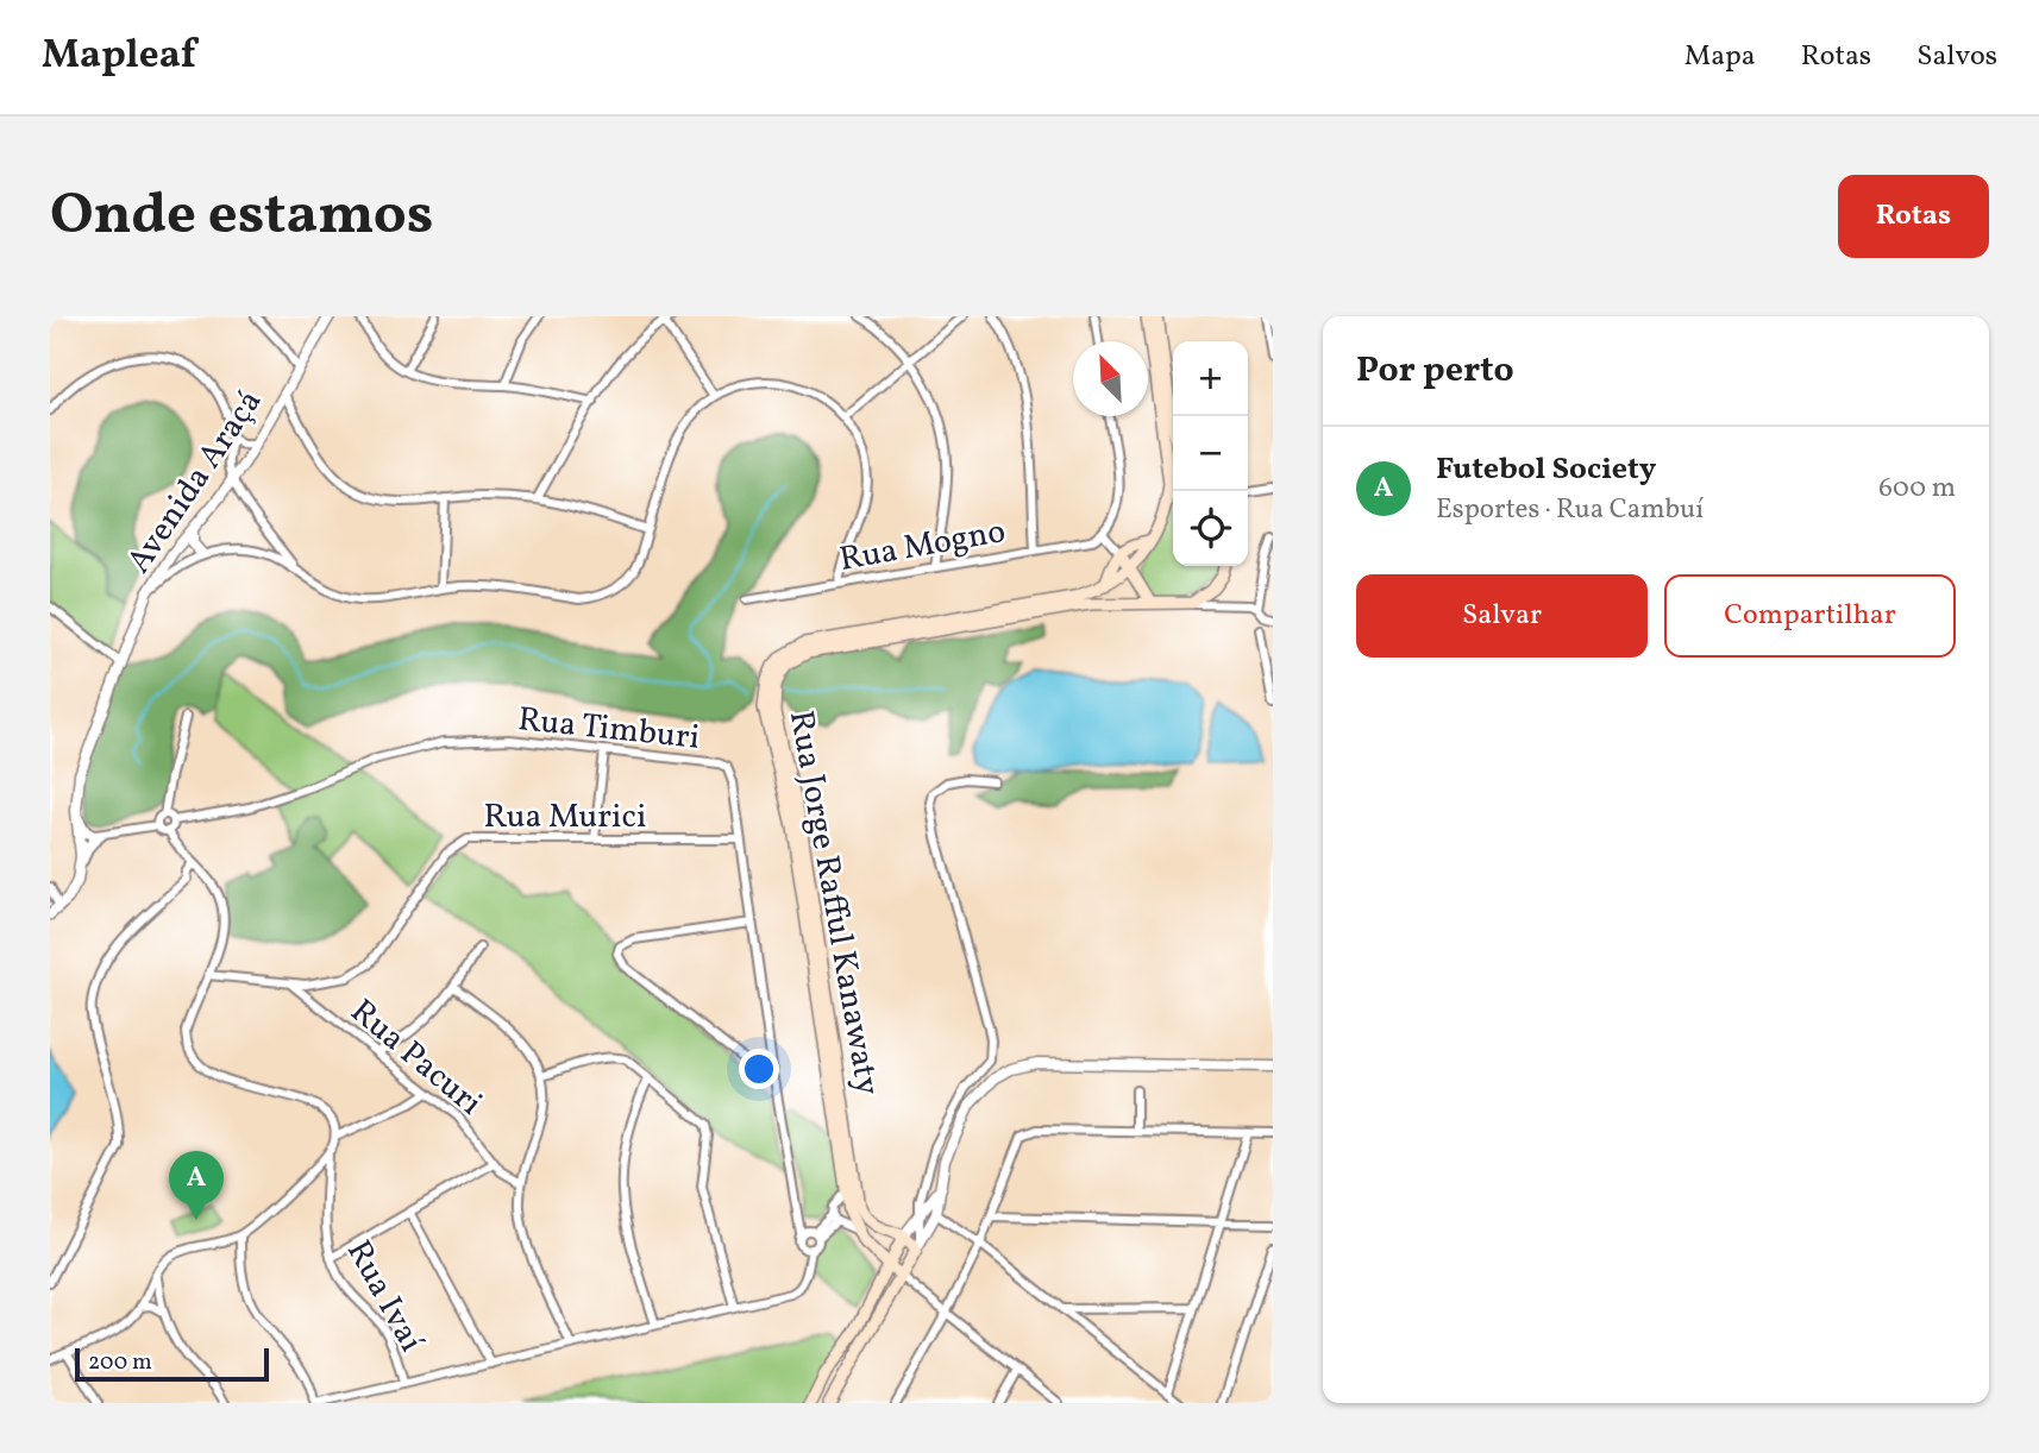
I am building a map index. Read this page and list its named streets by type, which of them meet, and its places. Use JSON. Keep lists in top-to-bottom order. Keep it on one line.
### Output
{"streets":{"main road":["Rua Jorge Rafful Kanawaty"],"street":["Avenida Araçá","Rua Mogno","Rua Timburi","Rua Murici","Rua Pacuri","Rua Ivaí"]},"crossings":[["Rua Timburi","Rua Murici"],["Rua Murici","Rua Pacuri"]],"scale_bar":"200 m","north":"top left","page":{"header":"Mapleaf","nav":["Mapa","Rotas","Salvos"],"buttons":["Rotas",["Salvar","Compartilhar"]],"title":"Onde estamos","heading":"Por perto","map_buttons":["+","−"],"list":[{"mark":"A","name":"Futebol Society","note":"Esportes · Rua Cambuí","value":"600 m"}],"pins":"A","scale":"200 m"}}
